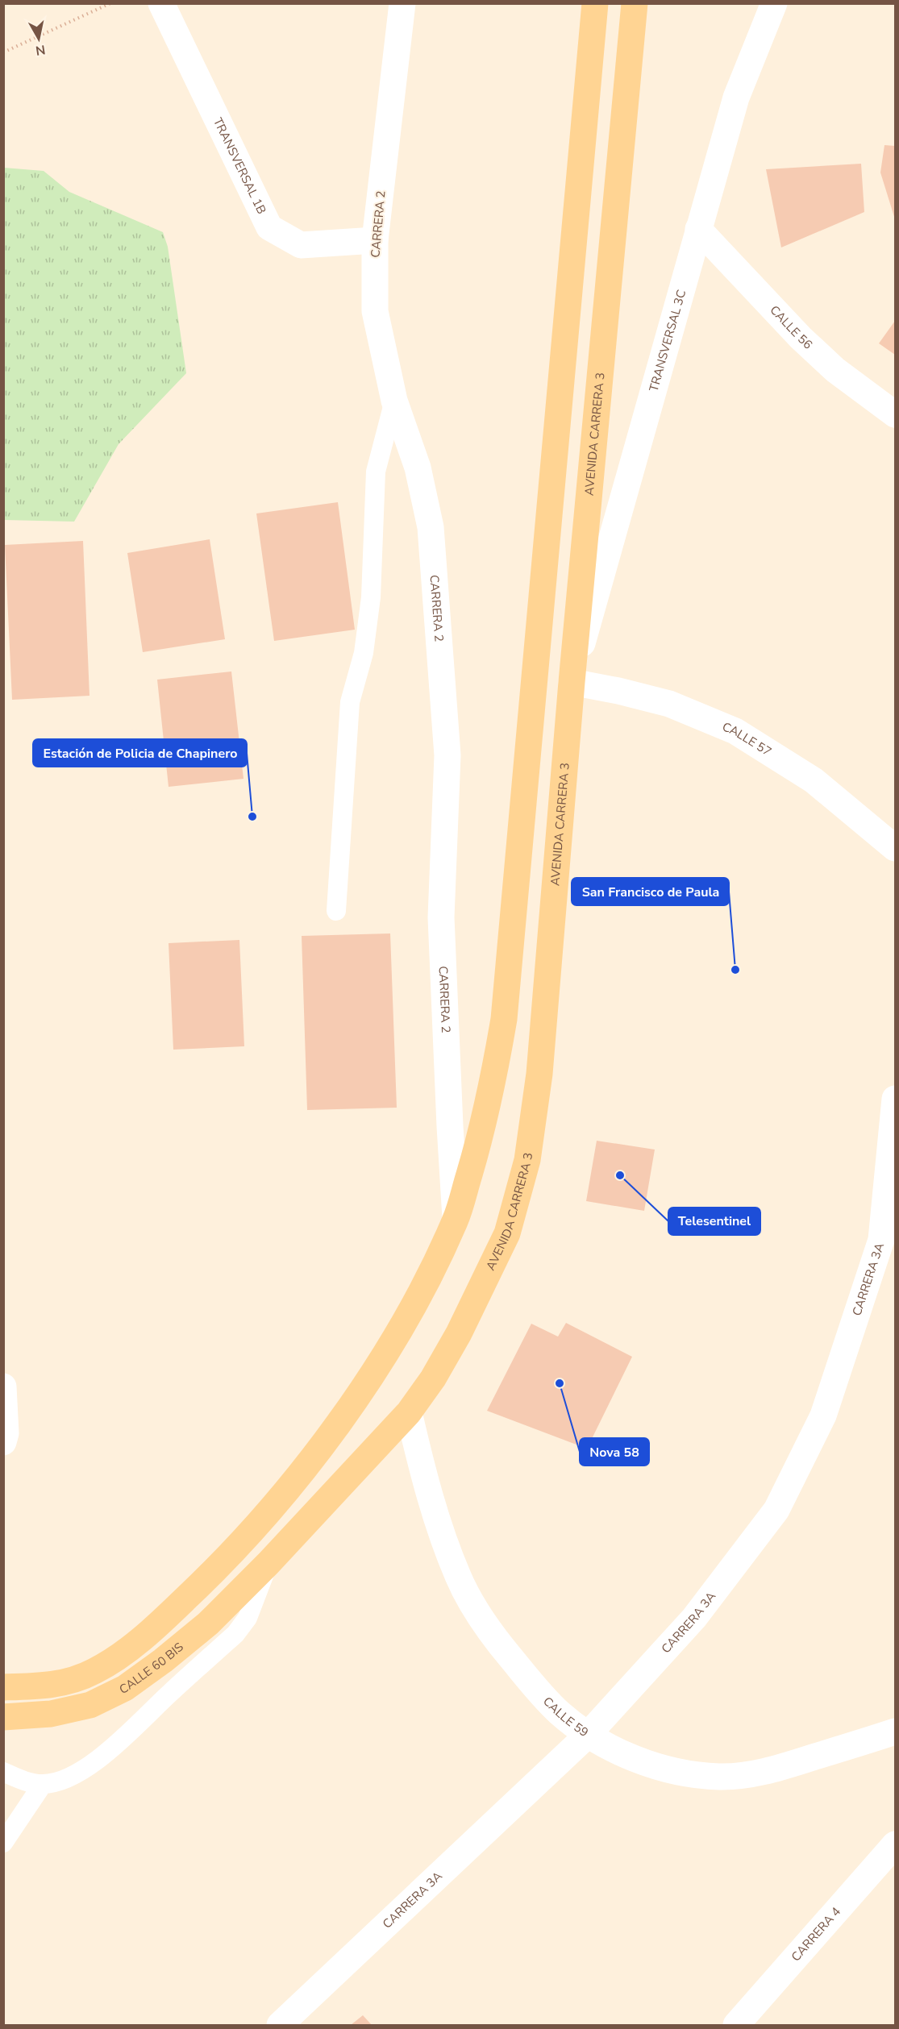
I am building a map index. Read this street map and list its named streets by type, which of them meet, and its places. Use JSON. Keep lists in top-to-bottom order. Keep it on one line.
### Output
{"streets":{"main road":["AVENIDA CARRERA 3","CALLE 60 BIS"],"street":["TRANSVERSAL 1B","CARRERA 2","CALLE 56","TRANSVERSAL 3C","CALLE 57","CARRERA 3A","CALLE 59","CARRERA 4"]},"crossings":[["TRANSVERSAL 1B","CARRERA 2"],["CALLE 56","TRANSVERSAL 3C"],["TRANSVERSAL 3C","AVENIDA CARRERA 3"],["TRANSVERSAL 3C","CALLE 57"],["AVENIDA CARRERA 3","CALLE 57"],["AVENIDA CARRERA 3","CALLE 60 BIS"],["AVENIDA CARRERA 3","CALLE 59"],["CARRERA 3A","CALLE 59"]],"places":["Estación de Policia de Chapinero","San Francisco de Paula","Telesentinel","Nova 58"],"north":"bottom"}
